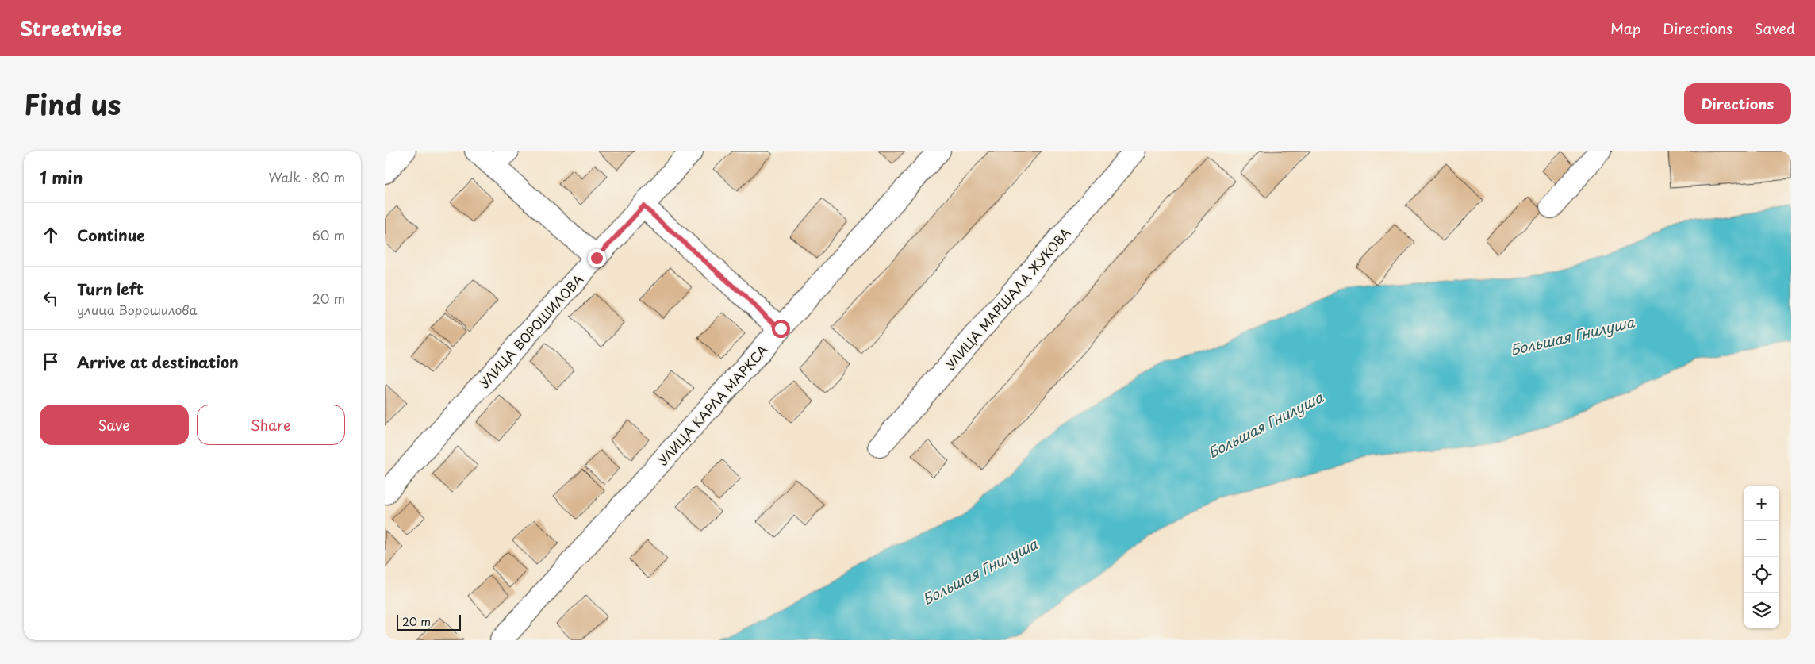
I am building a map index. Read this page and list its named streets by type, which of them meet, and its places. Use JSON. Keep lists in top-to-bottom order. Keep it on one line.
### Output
{"streets":{"street":["УЛИЦА МАРШАЛА ЖУКОВА","УЛИЦА ВОРОШИЛОВА","УЛИЦА КАРЛА МАРКСА"]},"water":["Большая Гнилуша"],"scale_bar":"20 m","page":{"header":"Streetwise","nav":["Map","Directions","Saved"],"title":"Find us","buttons":["Directions",["Save","Share"]],"heading":["1 min","Walk · 80 m"],"list":[["Continue","60 m"],["Turn left","улица Ворошилова","20 m"],"Arrive at destination"],"map_buttons":["+","−"],"scale":"20 m"}}
